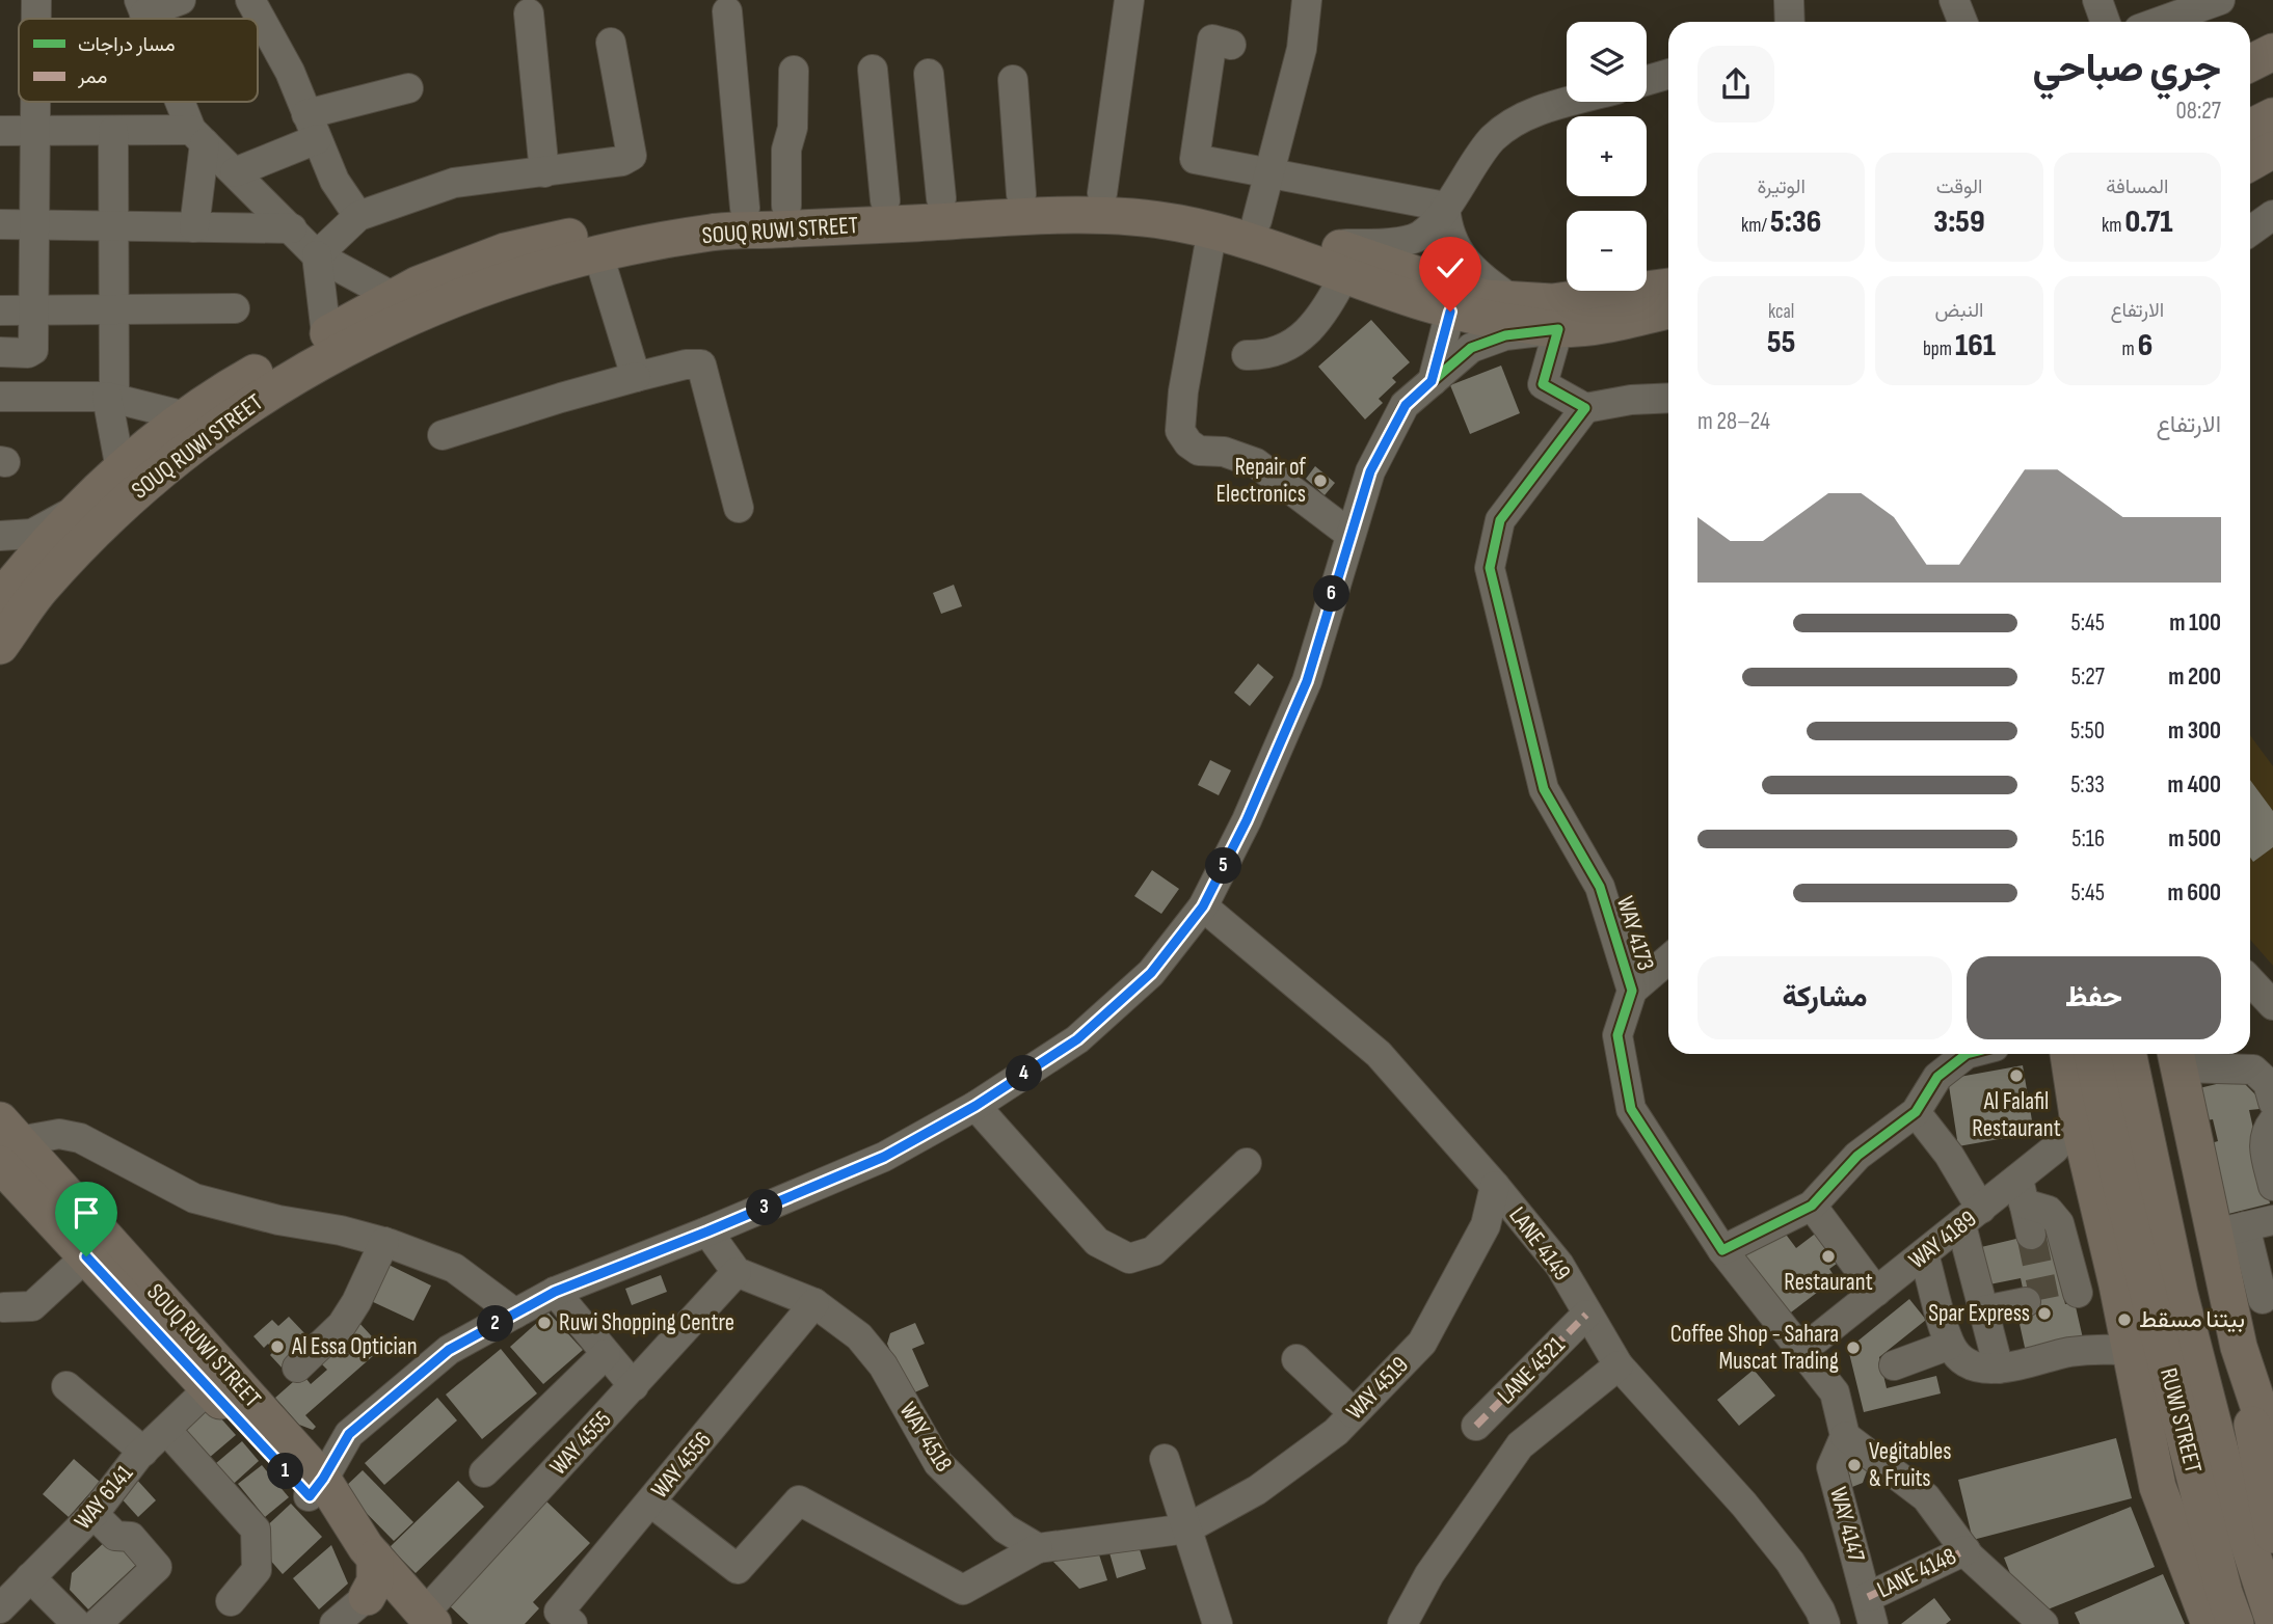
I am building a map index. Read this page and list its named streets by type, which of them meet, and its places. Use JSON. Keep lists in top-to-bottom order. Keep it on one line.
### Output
{"streets":{"main road":["SOUQ RUWI STREET","RUWI STREET"],"street":["WAY 4173","WAY 4189","LANE 4149","LANE 4521","WAY 4519","WAY 4518","WAY 4555","WAY 4556","WAY 6141","WAY 4147","LANE 4148"]},"crossings":[["SOUQ RUWI STREET","WAY 4555"],["SOUQ RUWI STREET","WAY 6141"],["WAY 4173","WAY 4189"],["LANE 4149","LANE 4521"],["LANE 4149","WAY 4519"],["WAY 4518","WAY 4555"],["WAY 4518","WAY 4556"],["WAY 4147","LANE 4148"]],"places":["Repair of Electronics","Al Falafil Restaurant","Restaurant","Spar Express","بيتنا مسقط","Ruwi Shopping Centre","Al Essa Optician","Coffee Shop - Sahara Muscat Trading","Vegitables & Fruits"],"legend":["مسار دراجات","ممر"],"page":{"map_buttons":["+","−"],"heading":["جري صباحي","08:27"],"stats":[["المسافة","0.71 km"],["الوقت","3:59"],["الوتيرة","5:36 /km"],["الارتفاع","6 m"],["النبض","161 bpm"],["kcal","55"]],"chart":["الارتفاع","24–28 m"],"pins":["6","5","4","3","2","1"],"list":[{"name":"100 m","note":"5:45"},{"name":"200 m","note":"5:27"},{"name":"300 m","note":"5:50"},{"name":"400 m","note":"5:33"},{"name":"500 m","note":"5:16"},{"name":"600 m","note":"5:45"}],"buttons":["حفظ","مشاركة"]}}
